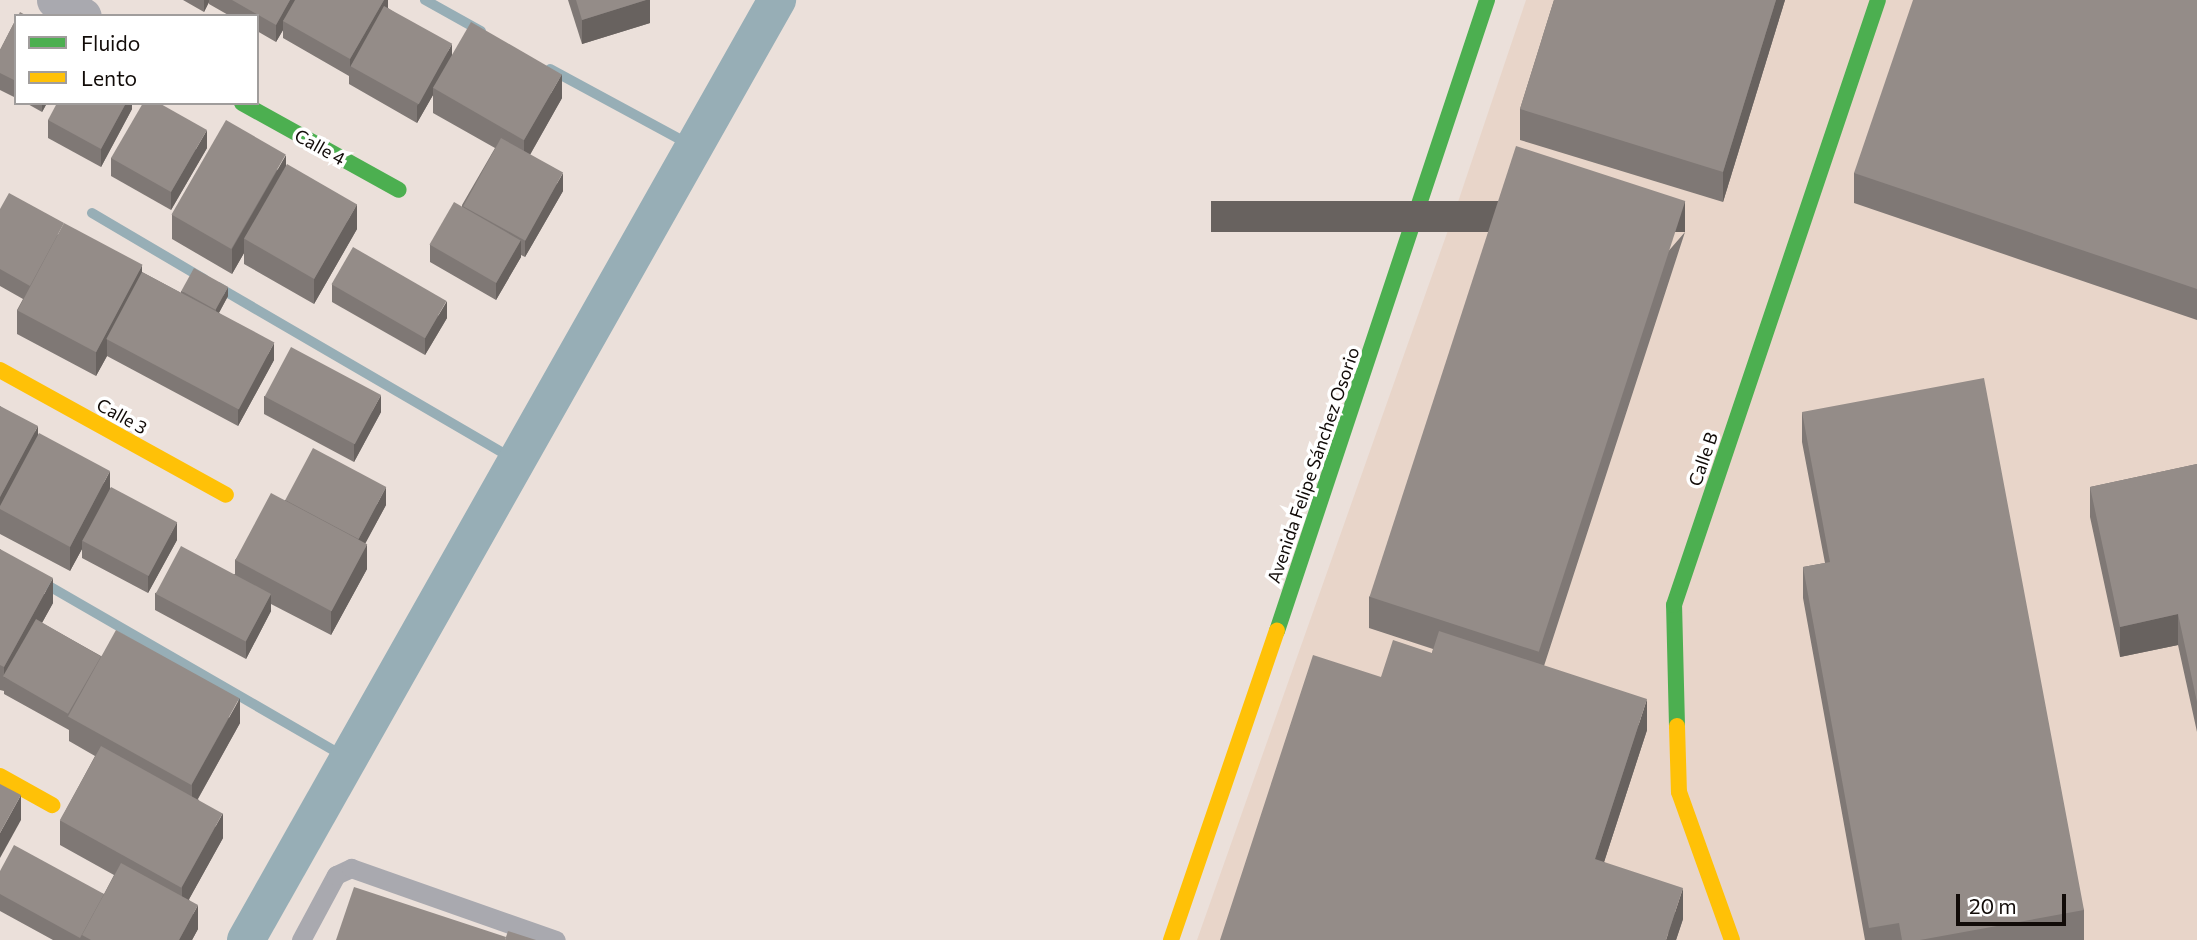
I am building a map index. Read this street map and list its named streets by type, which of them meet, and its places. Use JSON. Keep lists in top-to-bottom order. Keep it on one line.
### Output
{"streets":{"street":["Calle 4","Calle 3","Calle B","Avenida Felipe Sánchez Osorio"]},"legend":["Fluido","Lento"],"scale_bar":"20 m"}
